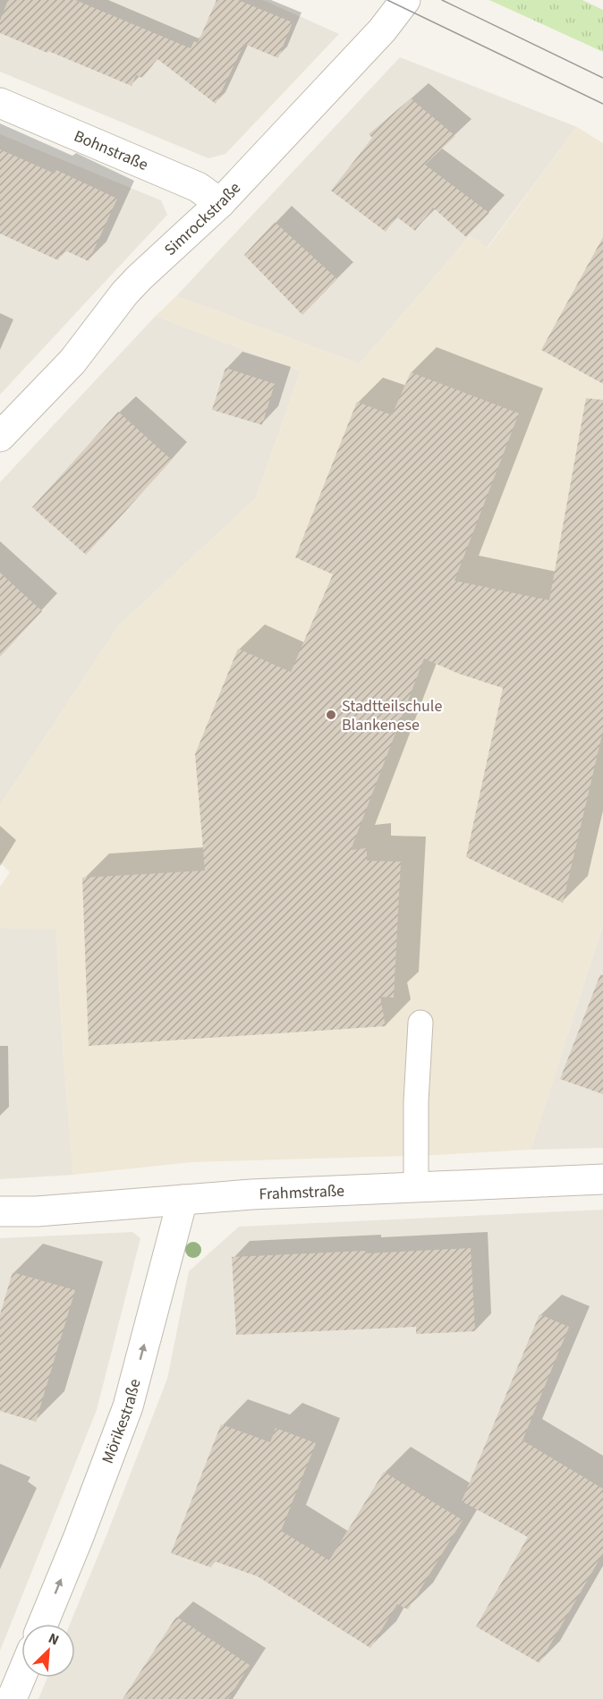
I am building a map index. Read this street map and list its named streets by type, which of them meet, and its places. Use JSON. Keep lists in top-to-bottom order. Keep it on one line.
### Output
{"streets":{"street":["Bohnstraße","Simrockstraße","Frahmstraße","Mörikestraße"]},"crossings":[["Bohnstraße","Simrockstraße"],["Frahmstraße","Mörikestraße"]],"one_way":["Mörikestraße"],"places":["Stadtteilschule Blankenese"],"north":"top right"}
